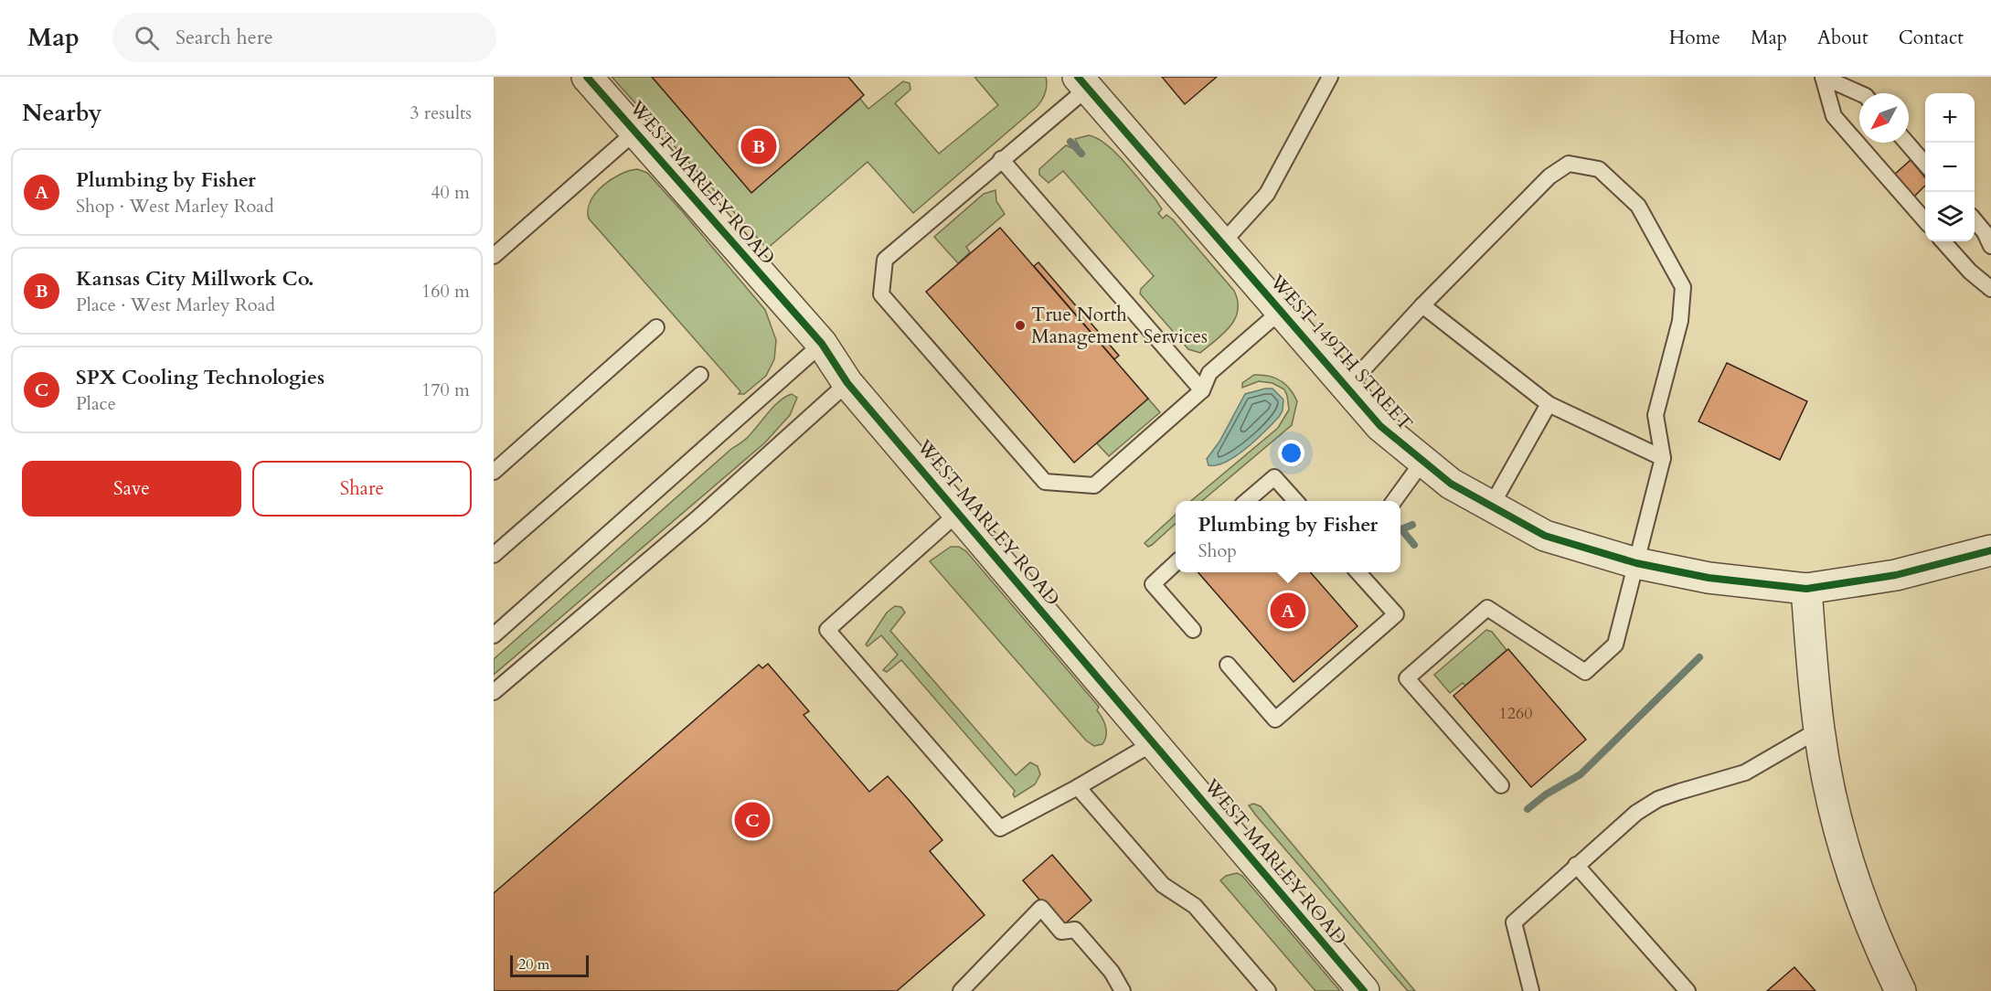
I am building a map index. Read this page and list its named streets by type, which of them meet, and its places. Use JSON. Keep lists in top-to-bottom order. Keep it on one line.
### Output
{"streets":{"street":["WEST MARLEY ROAD","WEST 149TH STREET"]},"places":["True North Management Services"],"house_numbers":["1260"],"scale_bar":"20 m","north":"bottom left","page":{"header":"Map","search":"Search here","nav":["Home","Map","About","Contact"],"heading":["Nearby","3 results"],"map_buttons":["+","−"],"pins":["B","A","C"],"list":[{"mark":"A","name":"Plumbing by Fisher","note":"Shop · West Marley Road","value":"40 m"},{"mark":"B","name":"Kansas City Millwork Co.","note":"Place · West Marley Road","value":"160 m"},{"mark":"C","name":"SPX Cooling Technologies","note":"Place","value":"170 m"}],"buttons":["Save","Share"],"popup":["Plumbing by Fisher","Shop"],"scale":"20 m"}}
